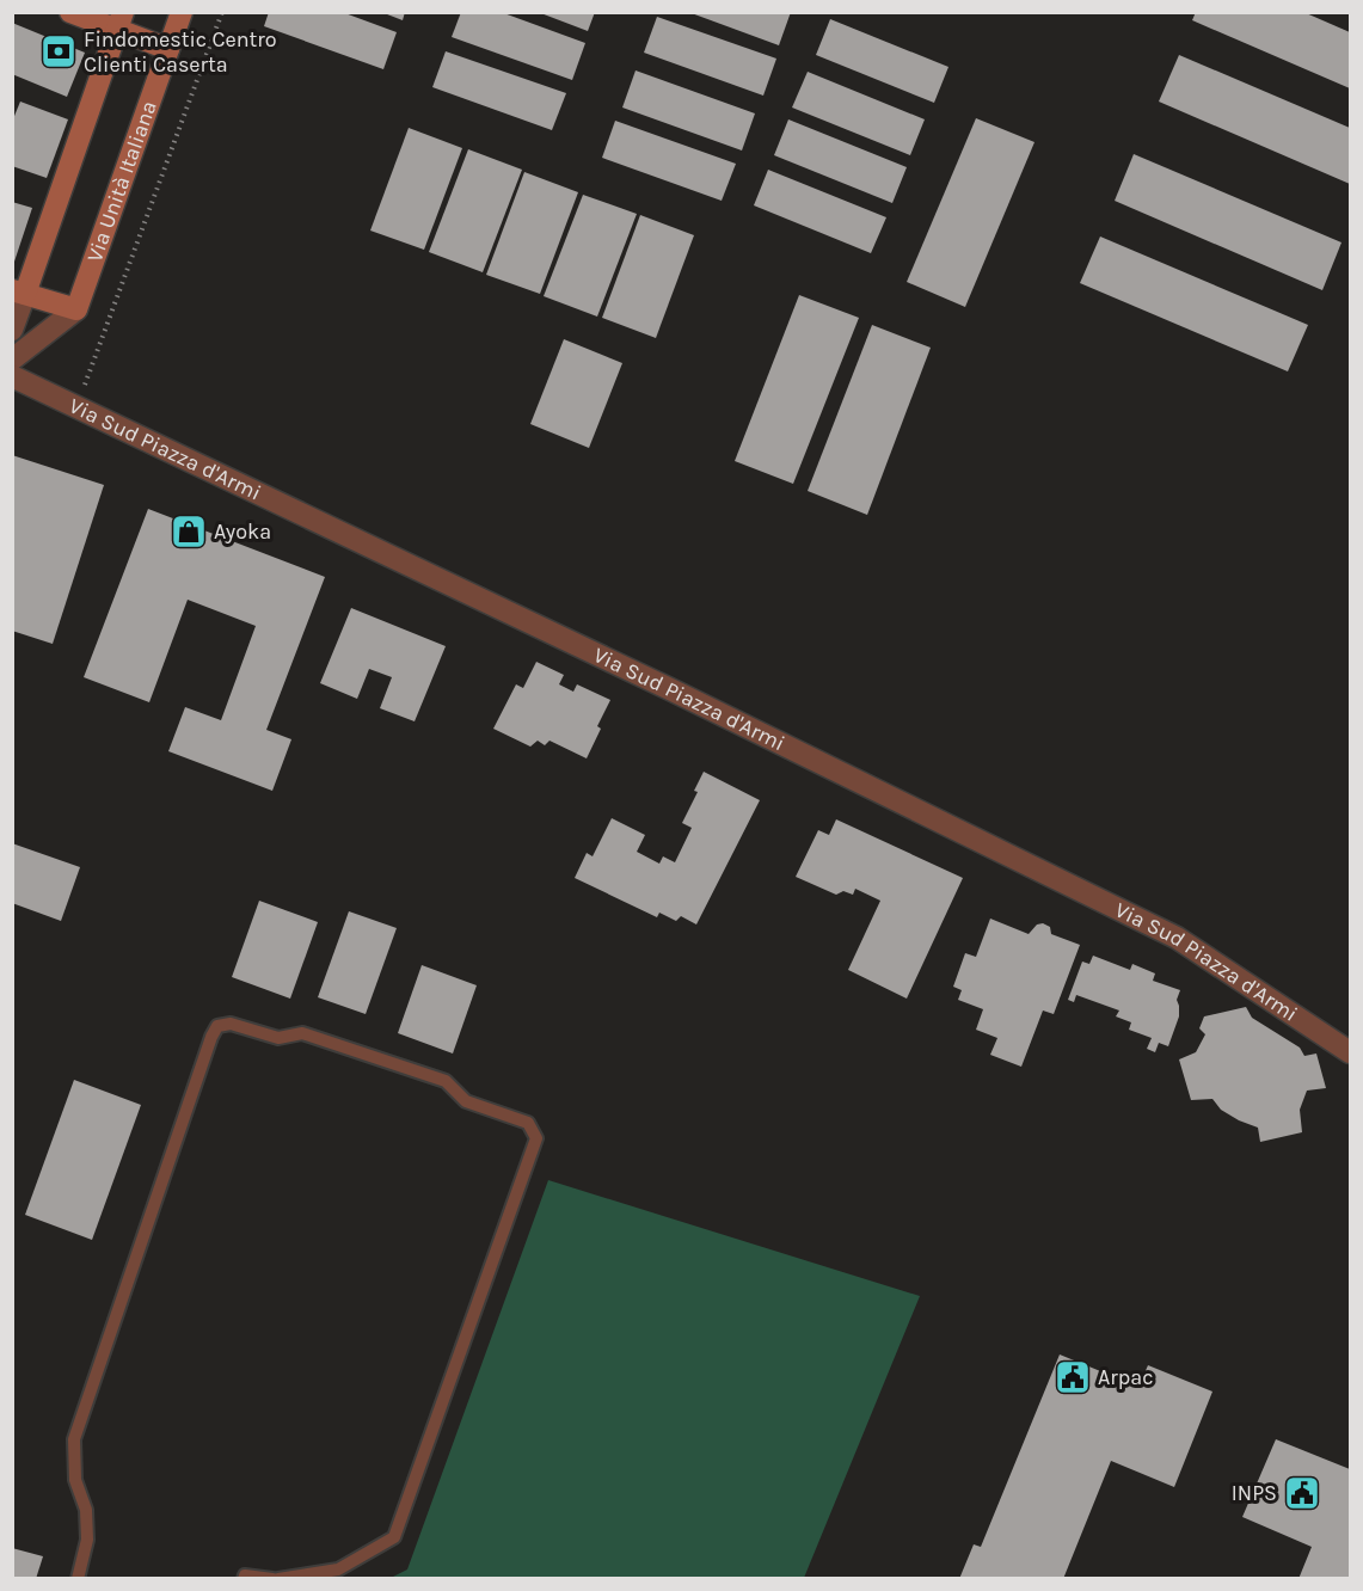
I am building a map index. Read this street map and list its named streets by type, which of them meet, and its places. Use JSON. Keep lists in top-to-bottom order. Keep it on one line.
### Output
{"streets":{"main road":["Via Unità Italiana"],"street":["Via Sud Piazza d'Armi"]},"places":{"bank":["Findomestic Centro Clienti Caserta"],"shop":["Ayoka"],"public building":["Arpac","INPS"]}}
